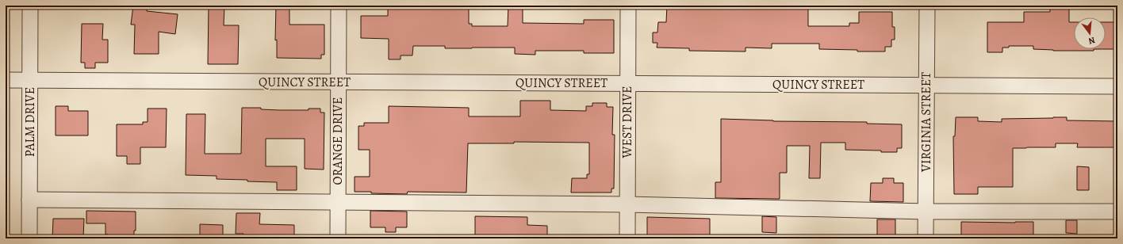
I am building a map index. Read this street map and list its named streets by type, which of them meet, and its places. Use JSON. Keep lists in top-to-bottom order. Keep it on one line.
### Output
{"streets":{"street":["QUINCY STREET","PALM DRIVE","WEST DRIVE","VIRGINIA STREET","ORANGE DRIVE"]},"crossings":[["QUINCY STREET","PALM DRIVE"],["QUINCY STREET","WEST DRIVE"],["QUINCY STREET","VIRGINIA STREET"],["QUINCY STREET","ORANGE DRIVE"]],"north":"bottom"}
